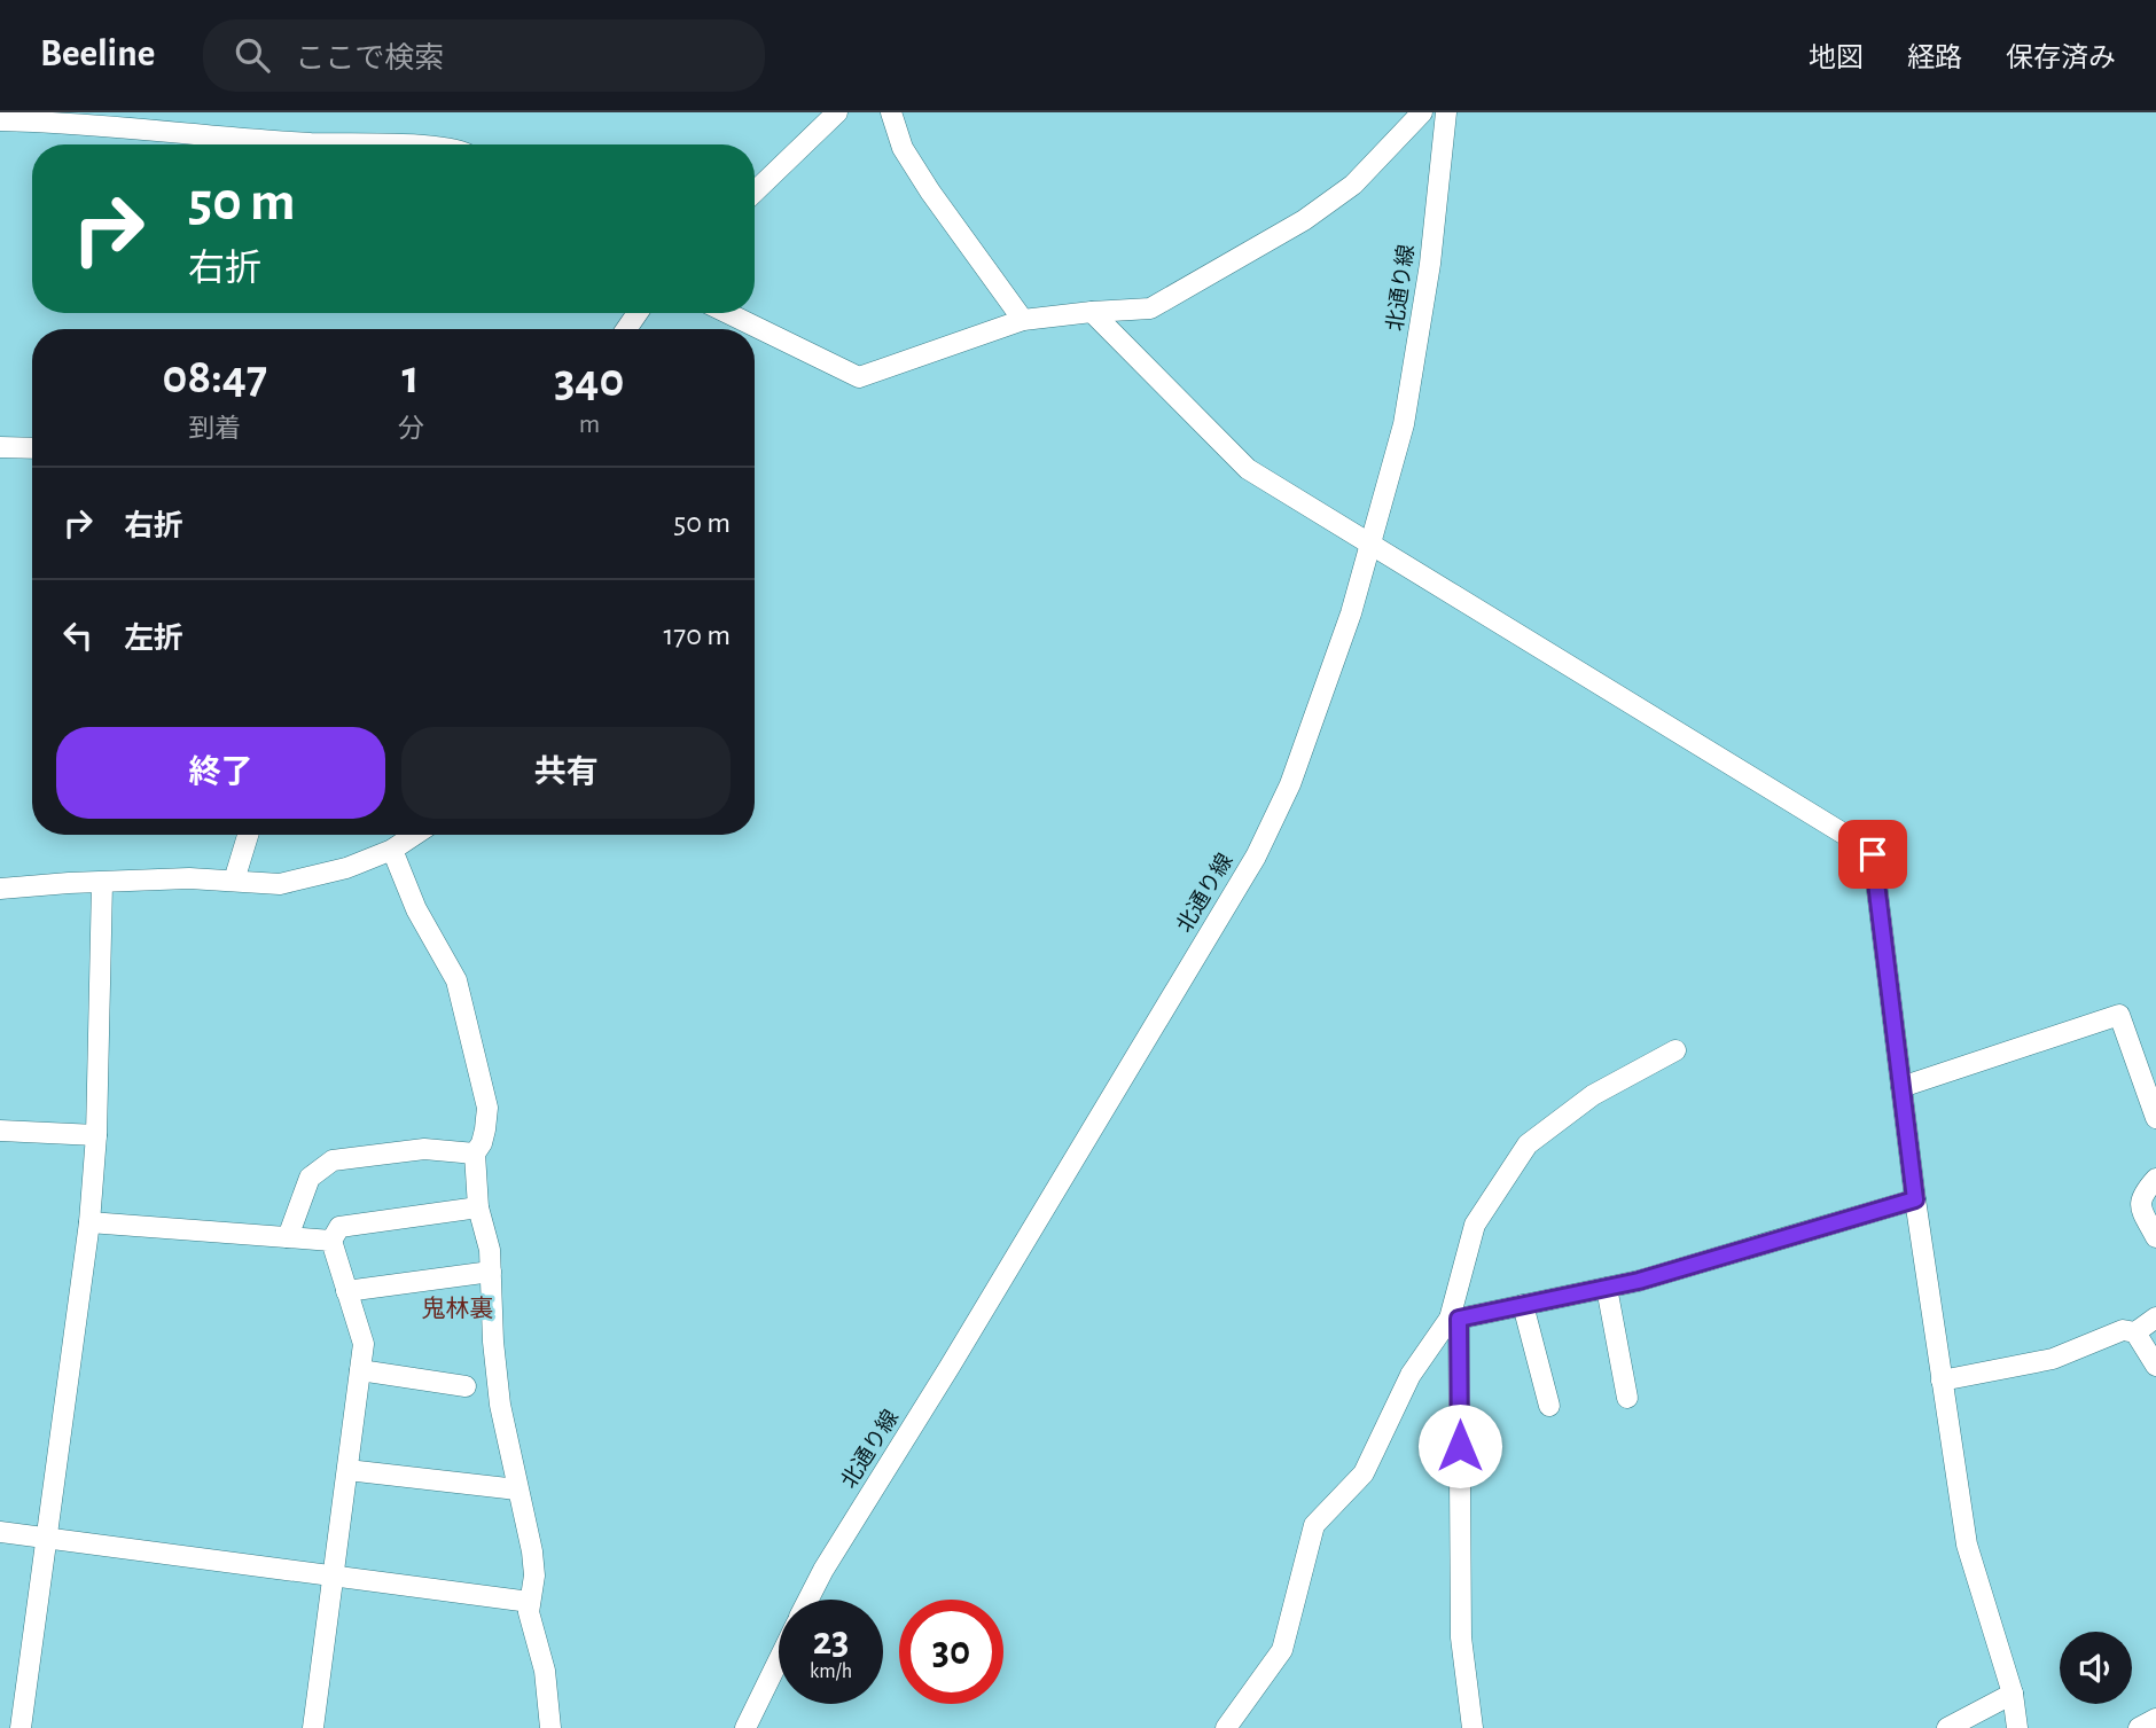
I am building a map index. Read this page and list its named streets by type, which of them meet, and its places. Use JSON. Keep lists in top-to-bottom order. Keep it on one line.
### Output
{"streets":{"street":["北通り線"]},"districts":["鬼林裏"],"page":{"header":"Beeline","search":"ここで検索","nav":["地図","経路","保存済み"],"turn":["50 m","右折"],"eta":["08:47","到着","1","分","340","m"],"list":[{"name":"右折","value":"50 m"},{"name":"左折","value":"170 m"}],"buttons":["終了","共有"],"speed":"23 km/h","limit":"30"}}
